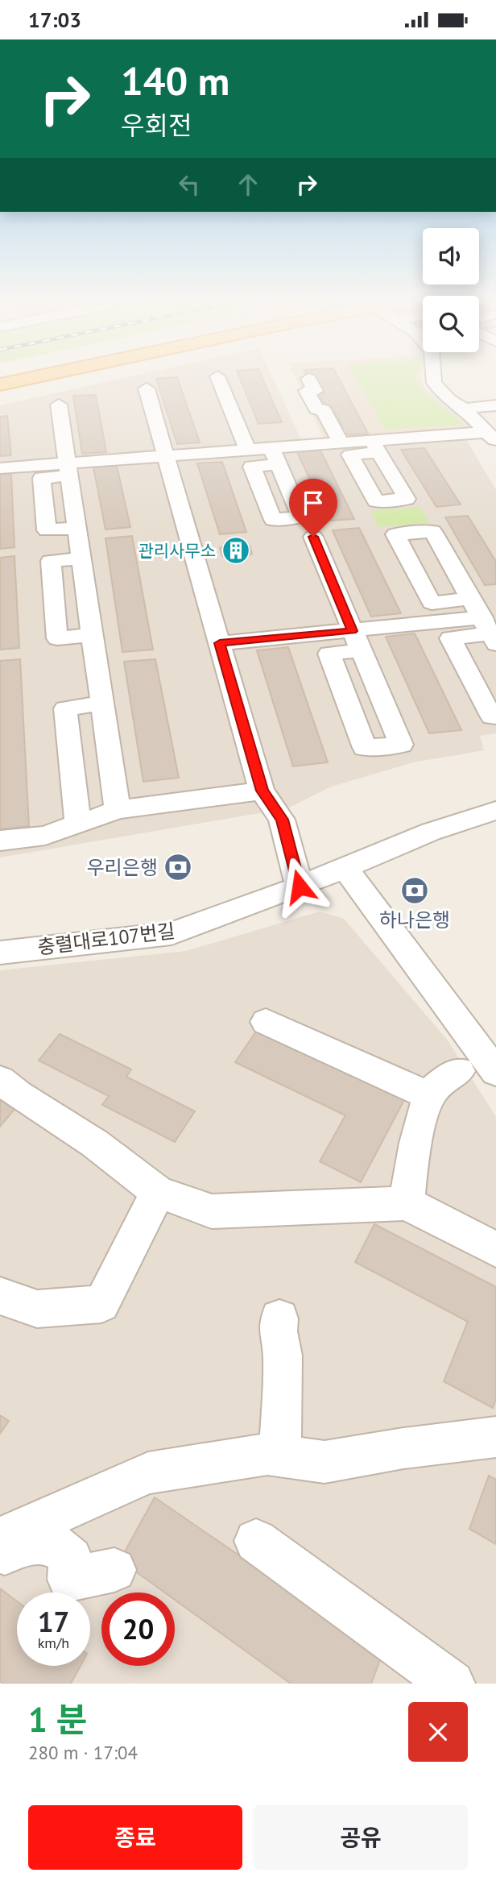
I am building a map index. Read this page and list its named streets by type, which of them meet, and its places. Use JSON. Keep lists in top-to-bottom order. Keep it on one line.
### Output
{"streets":{"street":["충렬대로107번길"]},"places":{"building":["관리사무소"],"bank":["우리은행","하나은행"]},"page":{"status":"17:03","turn":["140 m","우회전"],"speed":"17 km/h","limit":"20","heading":["1 분","280 m · 17:04"],"buttons":["종료","공유"]}}
